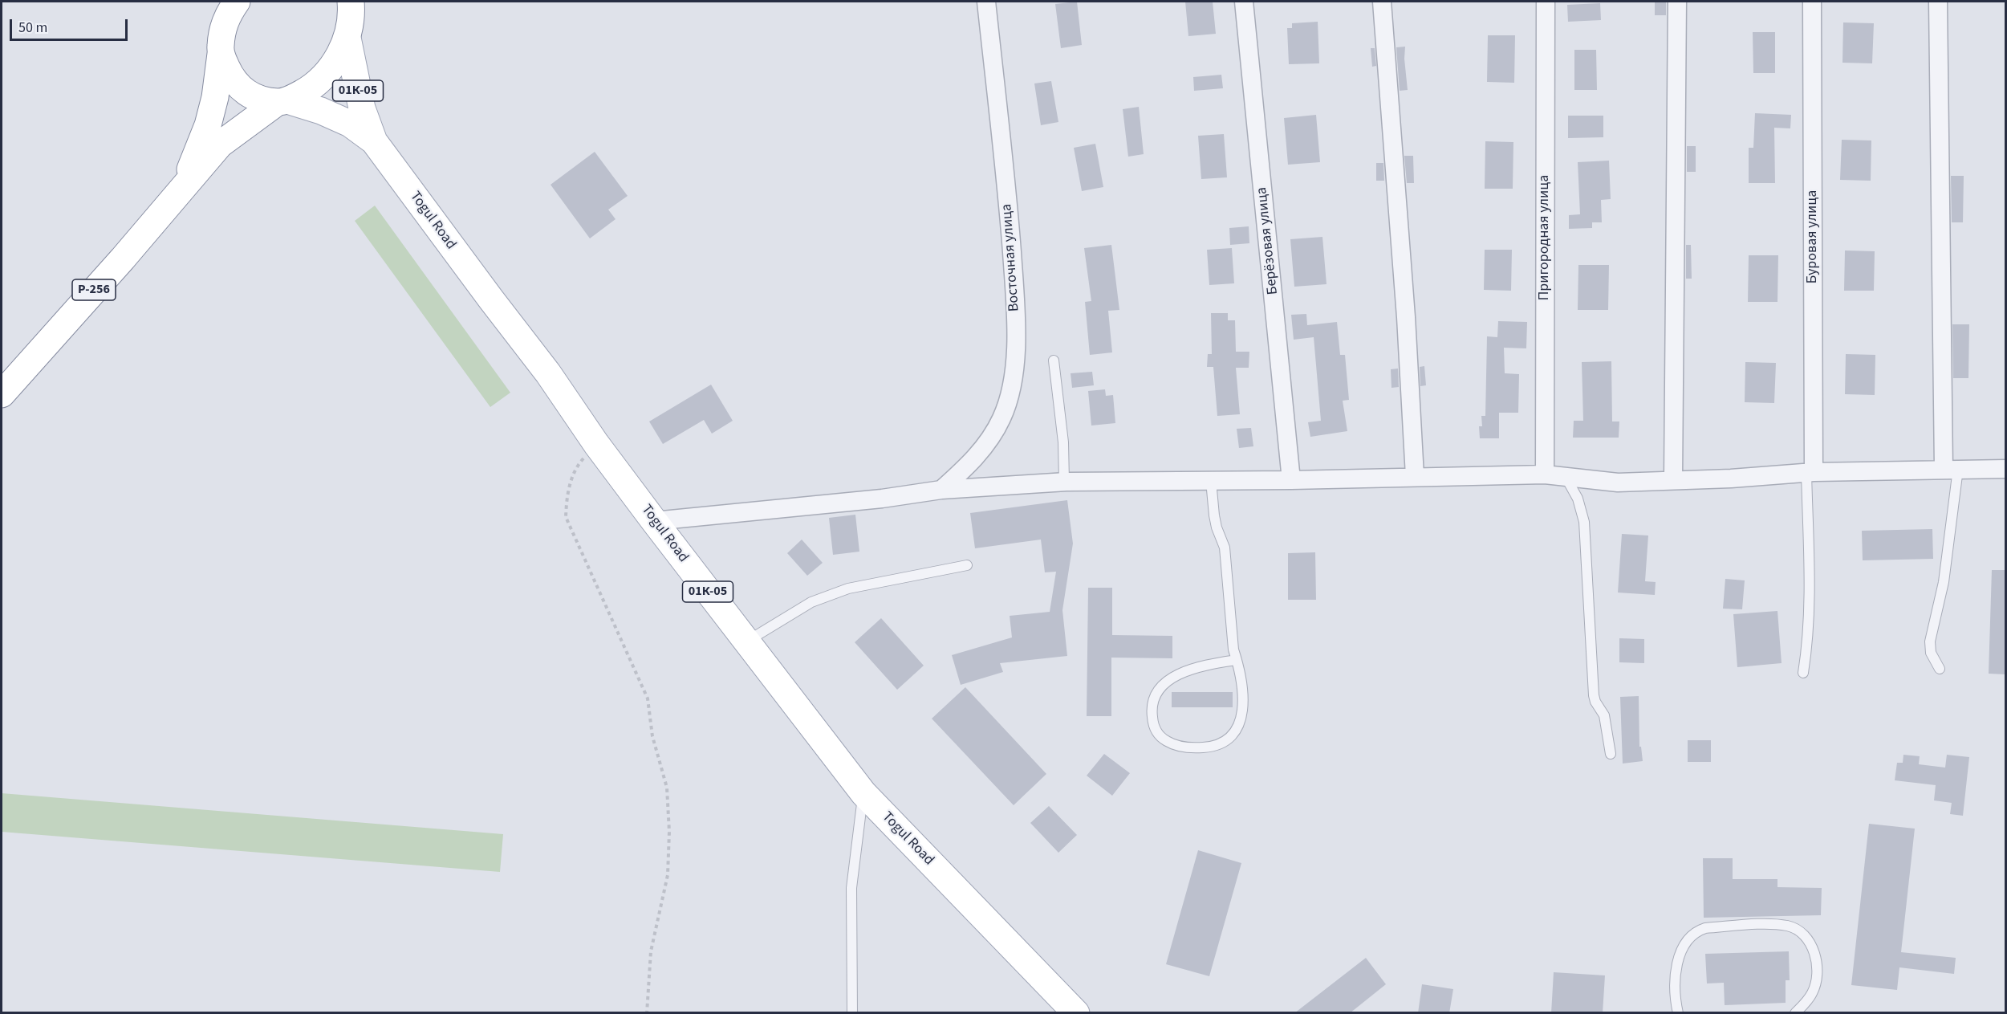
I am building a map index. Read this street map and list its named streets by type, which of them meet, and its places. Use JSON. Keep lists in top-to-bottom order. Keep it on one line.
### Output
{"streets":{"main road":["01К-05","Togul Road","Р-256"],"street":["Буровая улица","Пригородная улица","Берёзовая улица","Восточная улица"]},"crossings":[["01К-05","Togul Road"],["01К-05","Р-256"]],"scale_bar":"50 m"}
